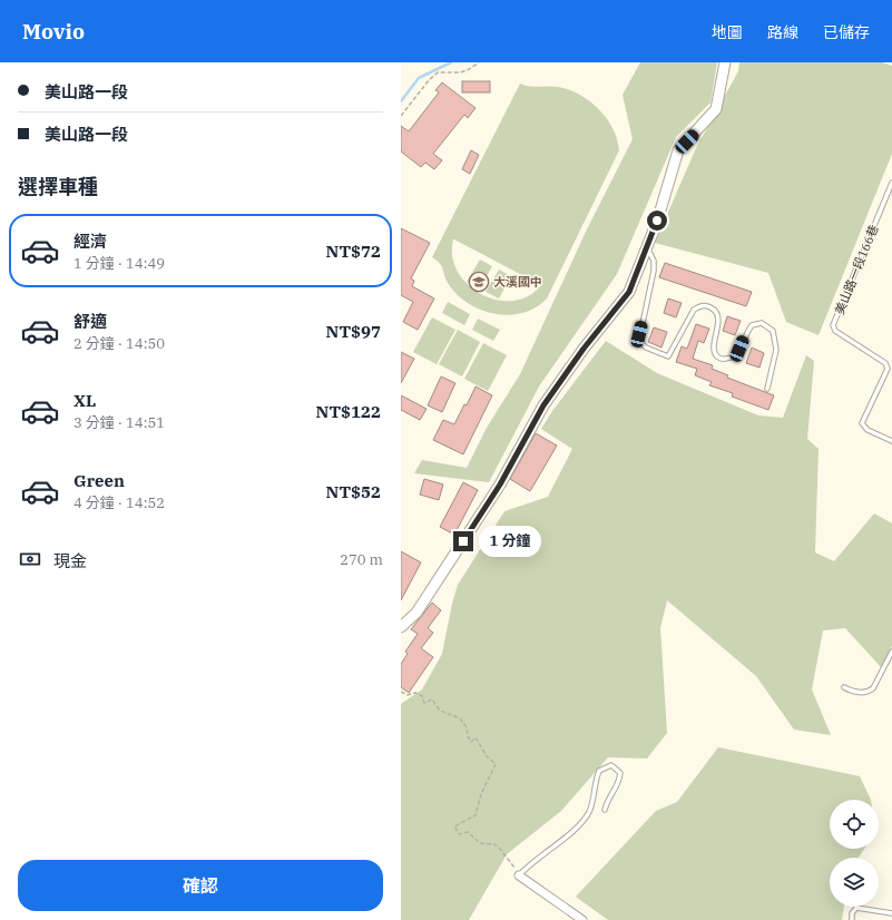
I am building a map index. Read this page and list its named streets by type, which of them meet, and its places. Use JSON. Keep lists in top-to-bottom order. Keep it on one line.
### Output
{"streets":{"lane":["美山路一段166巷"]},"places":{"school or university":["大溪國中"]},"page":{"header":"Movio","nav":["地圖","路線","已儲存"],"banner":["美山路一段","美山路一段"],"heading":"選擇車種","list":[{"name":"經濟","note":"1 分鐘 · 14:49","value":"NT$72"},{"name":"舒適","note":"2 分鐘 · 14:50","value":"NT$97"},{"name":"XL","note":"3 分鐘 · 14:51","value":"NT$122"},{"name":"Green","note":"4 分鐘 · 14:52","value":"NT$52"}],"bubble":"1 分鐘","pay":["現金","270 m"],"buttons":"確認"}}
